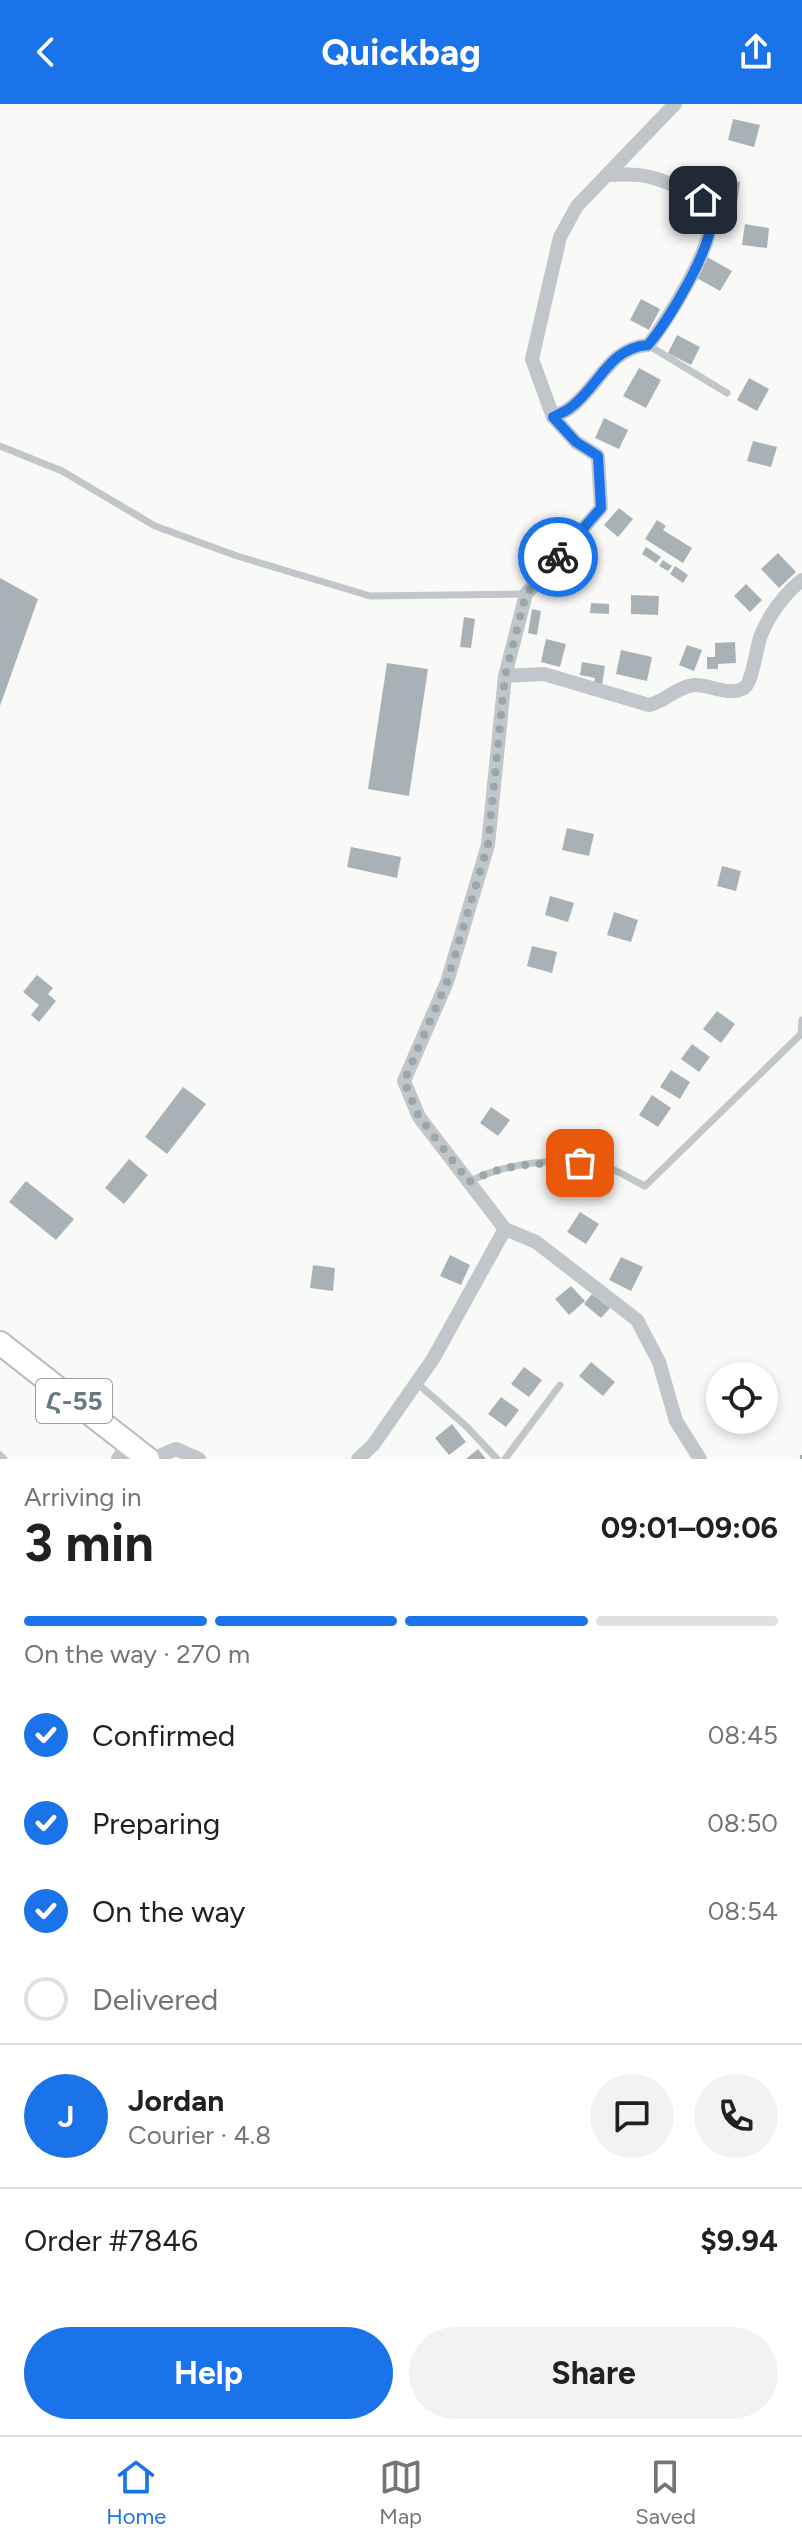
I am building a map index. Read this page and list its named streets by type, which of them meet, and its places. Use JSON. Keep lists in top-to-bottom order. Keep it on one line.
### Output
{"streets":{"main road":["Հ-55"]},"page":{"header":"Quickbag","heading":["3 min","Arriving in","09:01–09:06"],"panel":["Jordan","Courier · 4.8","Order #7846","$9.94"],"bar":"On the way · 270 m","list":[["Confirmed","08:45"],["Preparing","08:50"],["On the way","08:54"],"Delivered"],"round":"J","buttons":["Help","Share"],"tabs":["Home","Map","Saved"]}}
